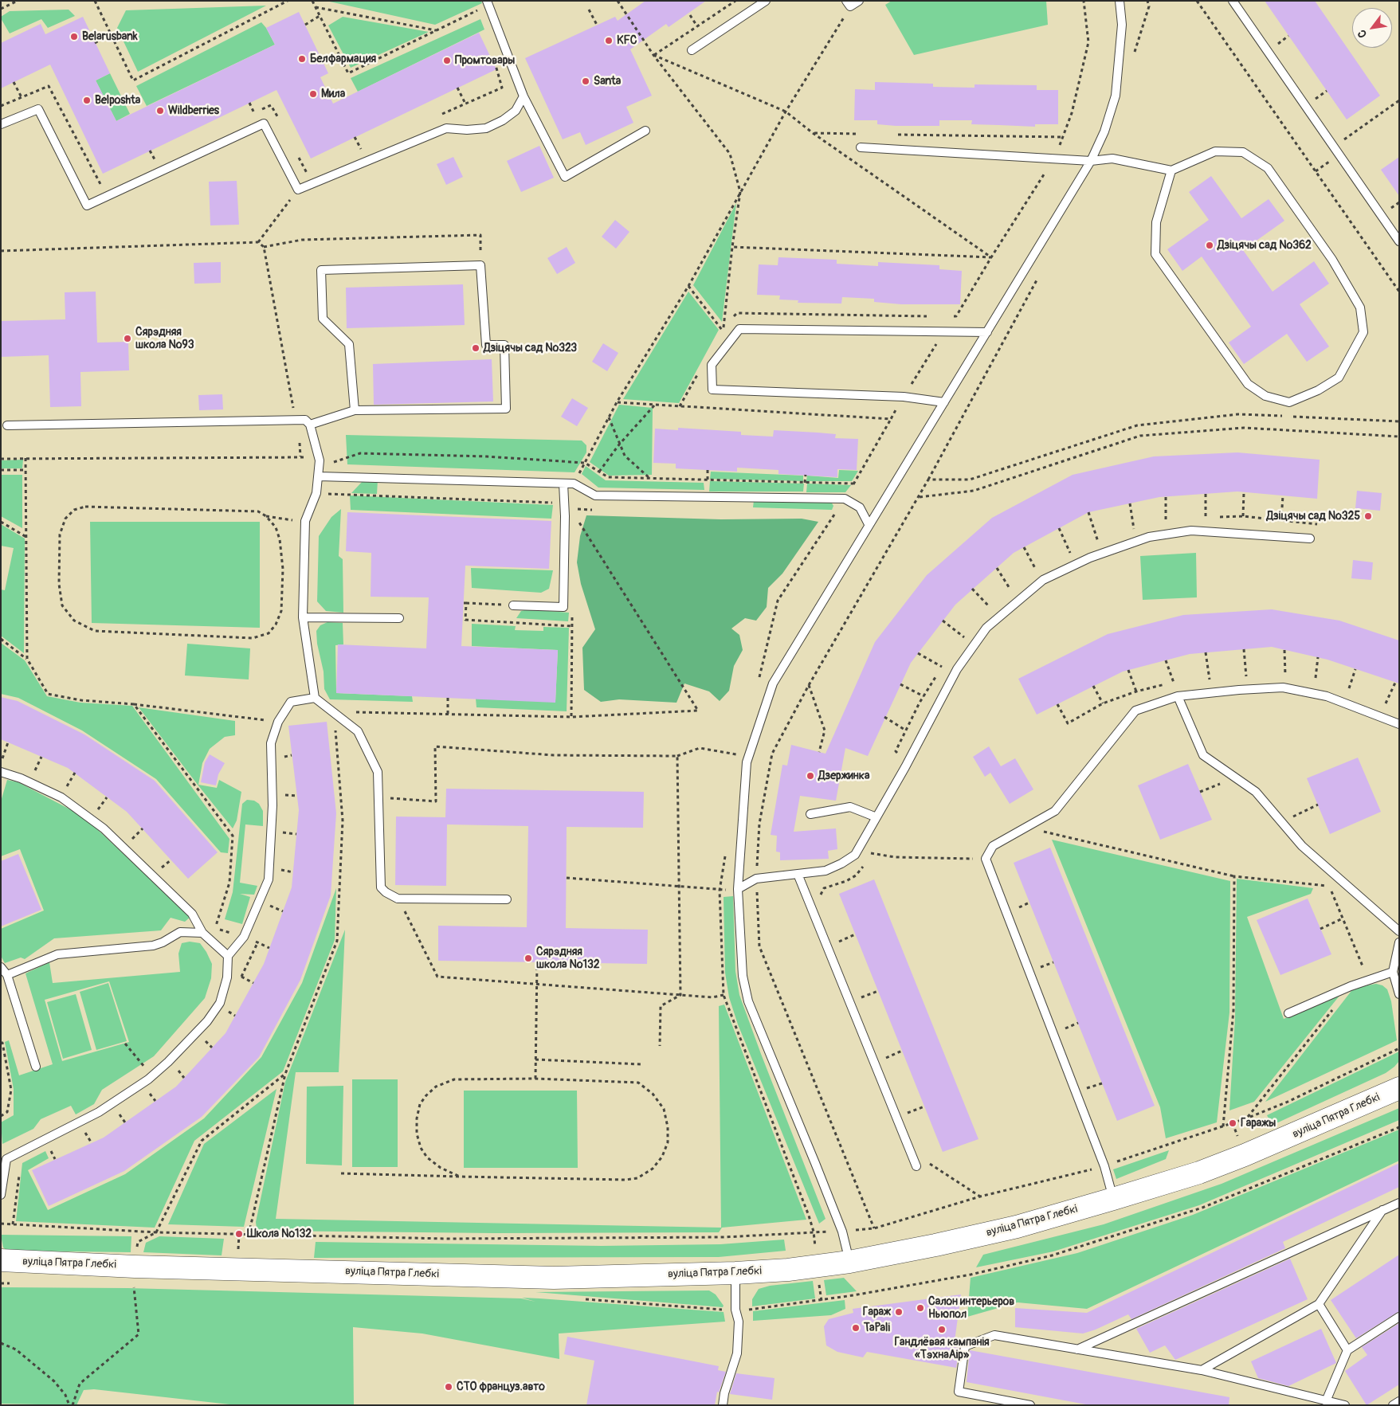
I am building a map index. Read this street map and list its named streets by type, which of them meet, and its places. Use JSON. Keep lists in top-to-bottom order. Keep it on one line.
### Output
{"streets":{"main road":["вуліца Пятра Глебкі"]},"places":["Belarusbank","KFC","Белфармация","Промтовары","Santa","Мила","Belposhta","Wildberries","Дзіцячы сад №362","Сярэдняя школа №93","Дзіцячы сад №323","Дзіцячы сад №325","Дзержинка","Сярэдняя школа №132","Гаражы","Школа №132","Салон интерьеров Ньюпол","Гараж","TaPali","Гандлёвая кампанія «ТэхнаАір»","СТО француз.авто"],"north":"bottom left"}
